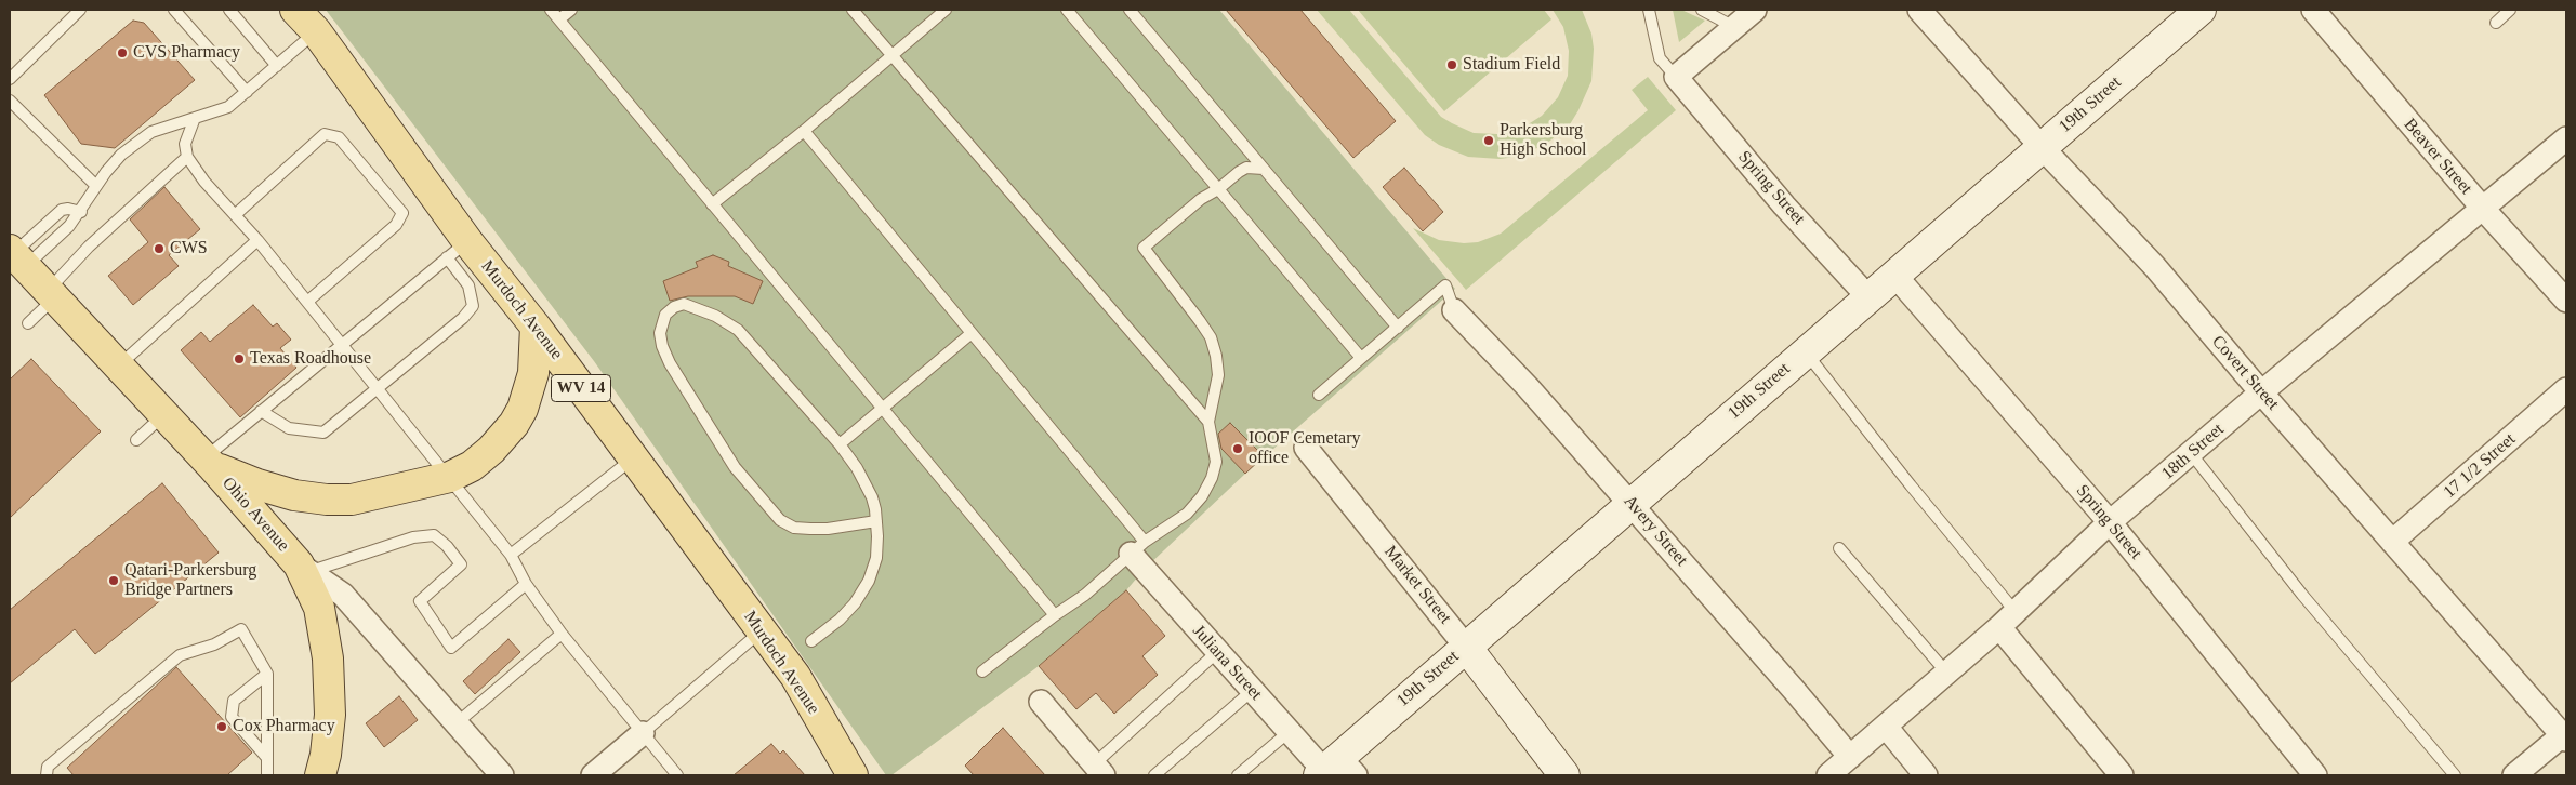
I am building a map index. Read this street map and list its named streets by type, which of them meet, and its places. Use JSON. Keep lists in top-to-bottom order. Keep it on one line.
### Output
{"streets":{"main road":["Murdoch Avenue","WV 14","Ohio Avenue"],"street":["19th Street","Beaver Street","Spring Street","Covert Street","18th Street","17 1/2 Street","Avery Street","Market Street","Juliana Street"]},"crossings":[["19th Street","Spring Street"],["19th Street","Covert Street"],["19th Street","Avery Street"],["19th Street","Market Street"],["19th Street","Juliana Street"],["Beaver Street","18th Street"],["Spring Street","18th Street"],["Covert Street","18th Street"],["Covert Street","17 1/2 Street"],["18th Street","Avery Street"]],"places":["CVS Pharmacy","Stadium Field","Parkersburg High School","CWS","Texas Roadhouse","IOOF Cemetary office","Qatari-Parkersburg Bridge Partners","Cox Pharmacy"]}
